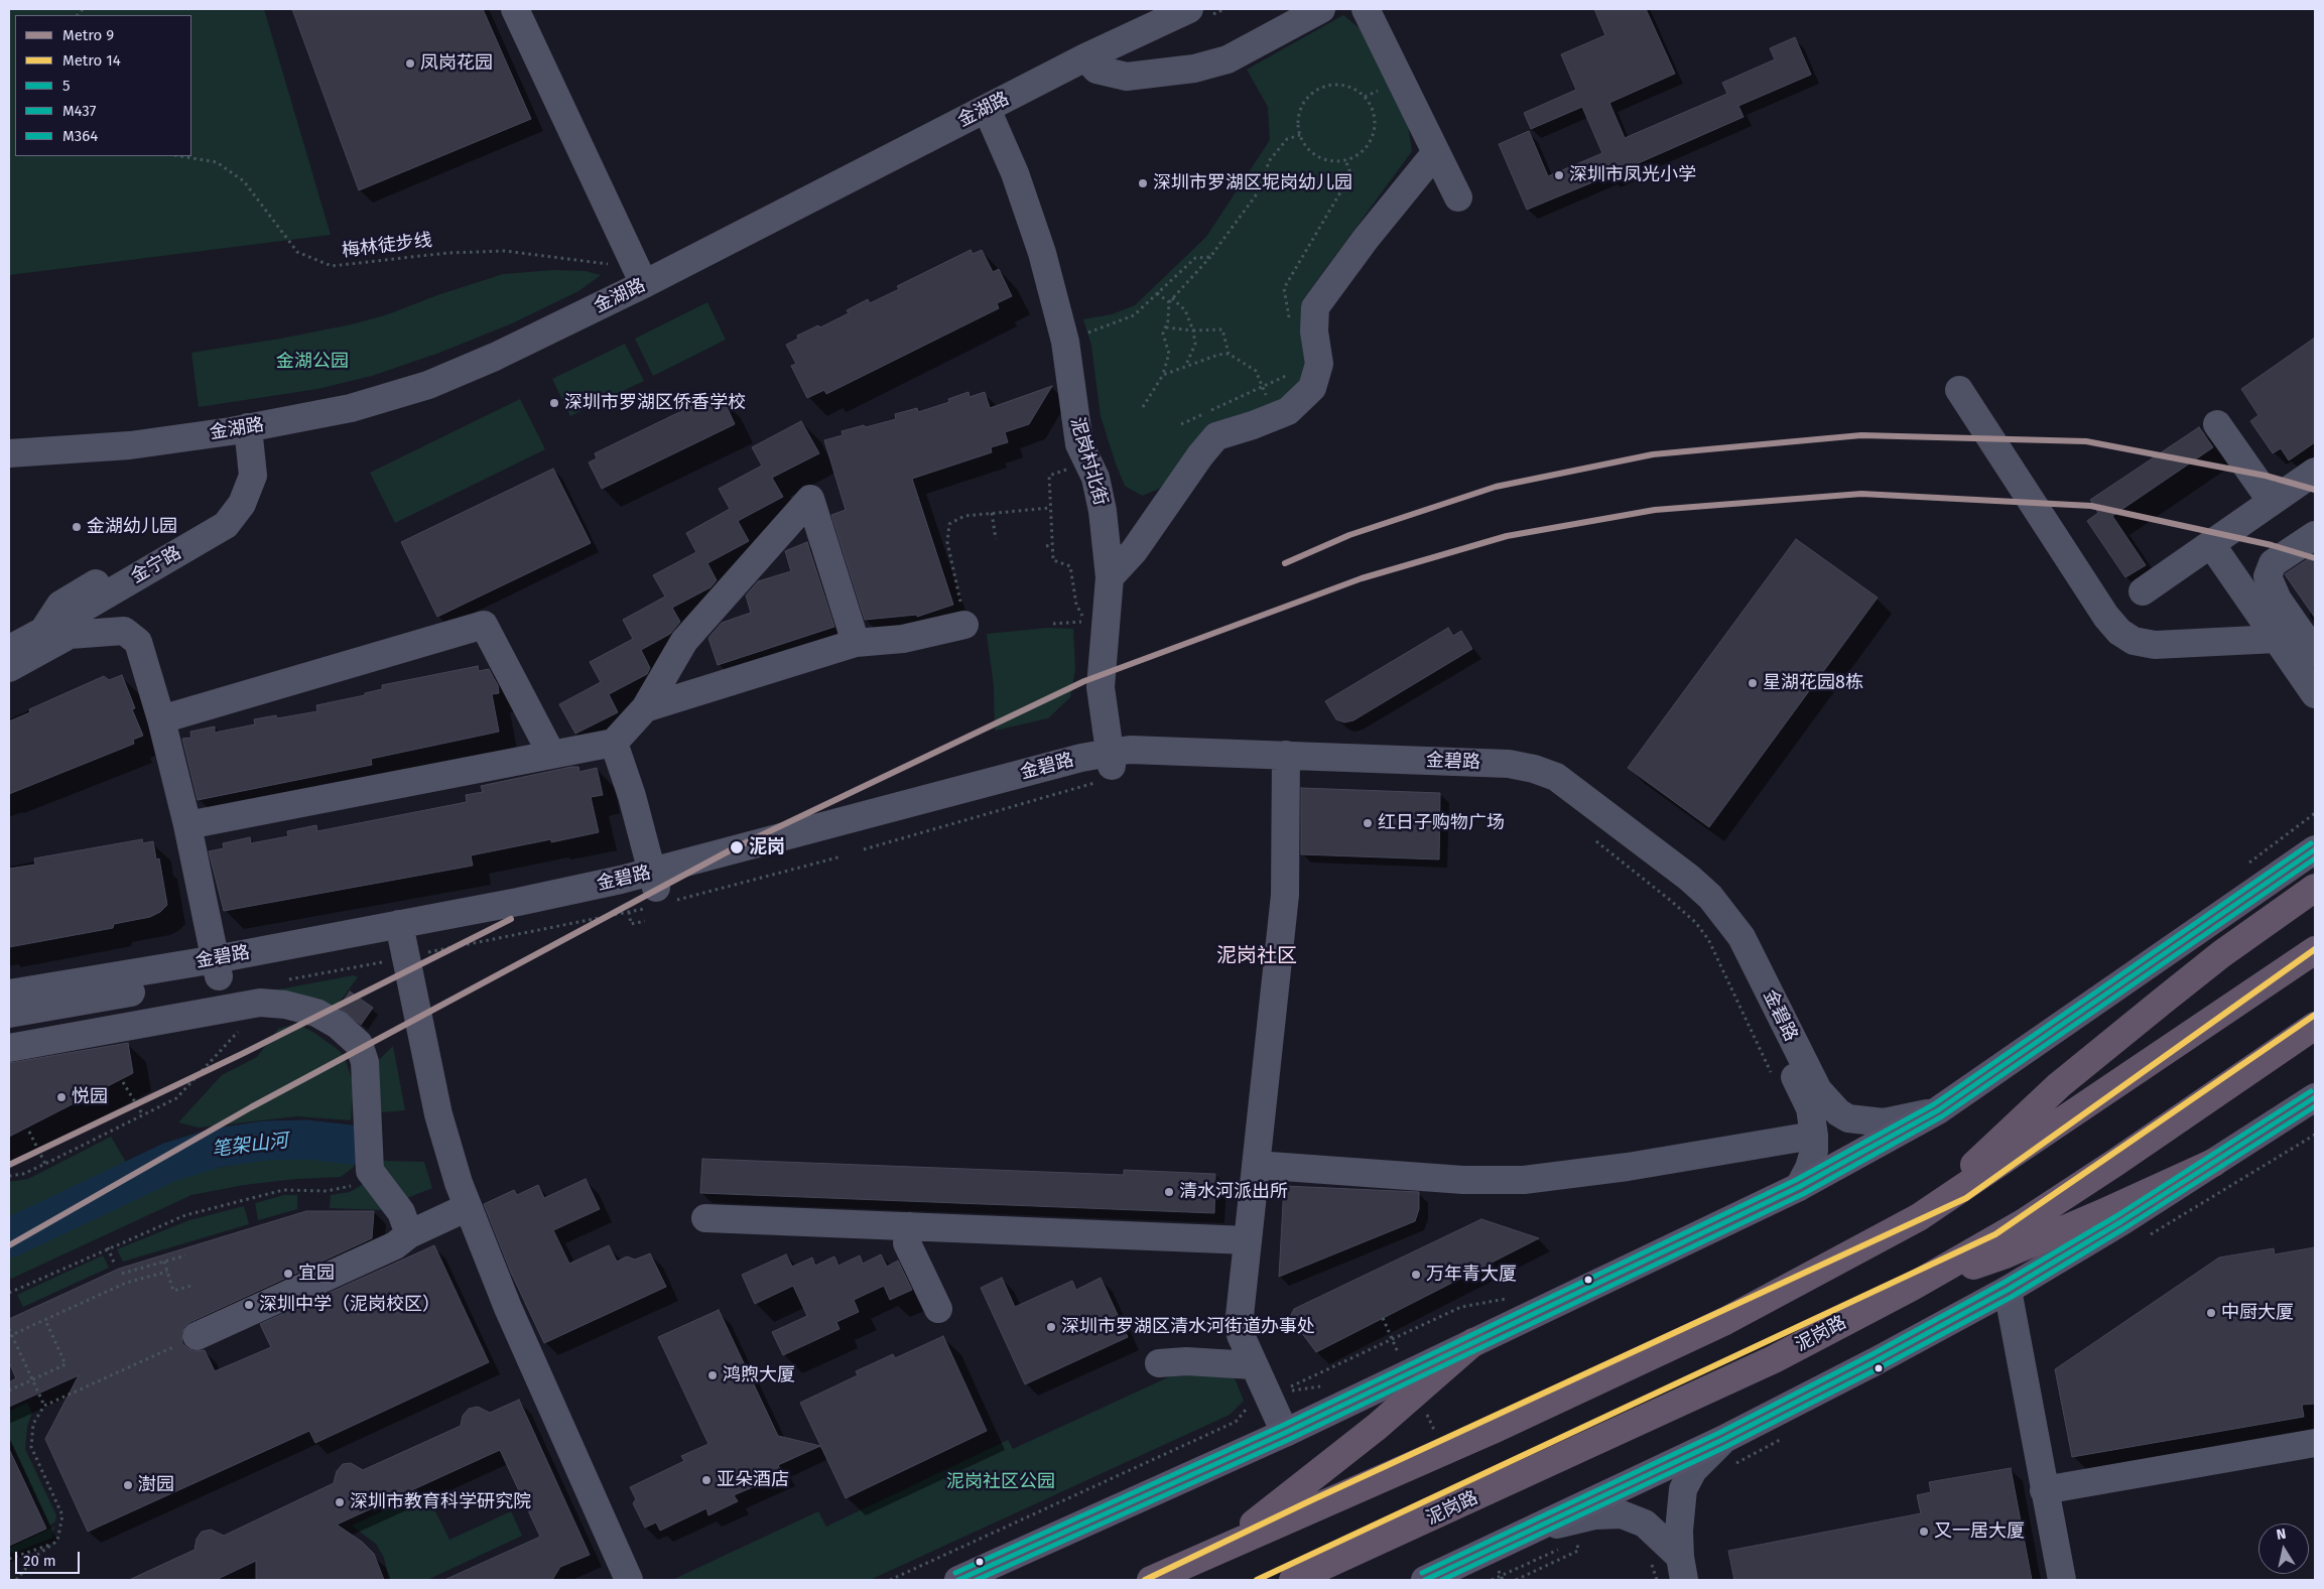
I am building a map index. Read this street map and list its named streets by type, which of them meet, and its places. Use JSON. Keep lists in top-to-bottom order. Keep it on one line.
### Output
{"streets":{"highway":["泥岗路"],"street":["金湖路","泥岗村北街","金宁路","金碧路"],"path":["梅林徒步线"]},"crossings":[["金湖路","泥岗村北街"],["金湖路","金宁路"],["泥岗村北街","金碧路"]],"districts":["泥岗社区"],"water":["笔架山河"],"parks":["金湖公园","泥岗社区公园"],"places":["凤岗花园","深圳市凤光小学","深圳市罗湖区坭岗幼儿园","深圳市罗湖区侨香学校","金湖幼儿园","星湖花园8栋","红日子购物广场","泥岗","悦园","清水河派出所","宜园","万年青大厦","深圳中学（泥岗校区）","中厨大厦","深圳市罗湖区清水河街道办事处","鸿煦大厦","亚朵酒店","澍园","深圳市教育科学研究院","又一居大厦"],"lines":["metro line 9","transit line M364","transit line 5","transit line M437","metro line 14"],"legend":["Metro 9","Metro 14","5","M437","M364"],"scale_bar":"20 m","north":"top"}
